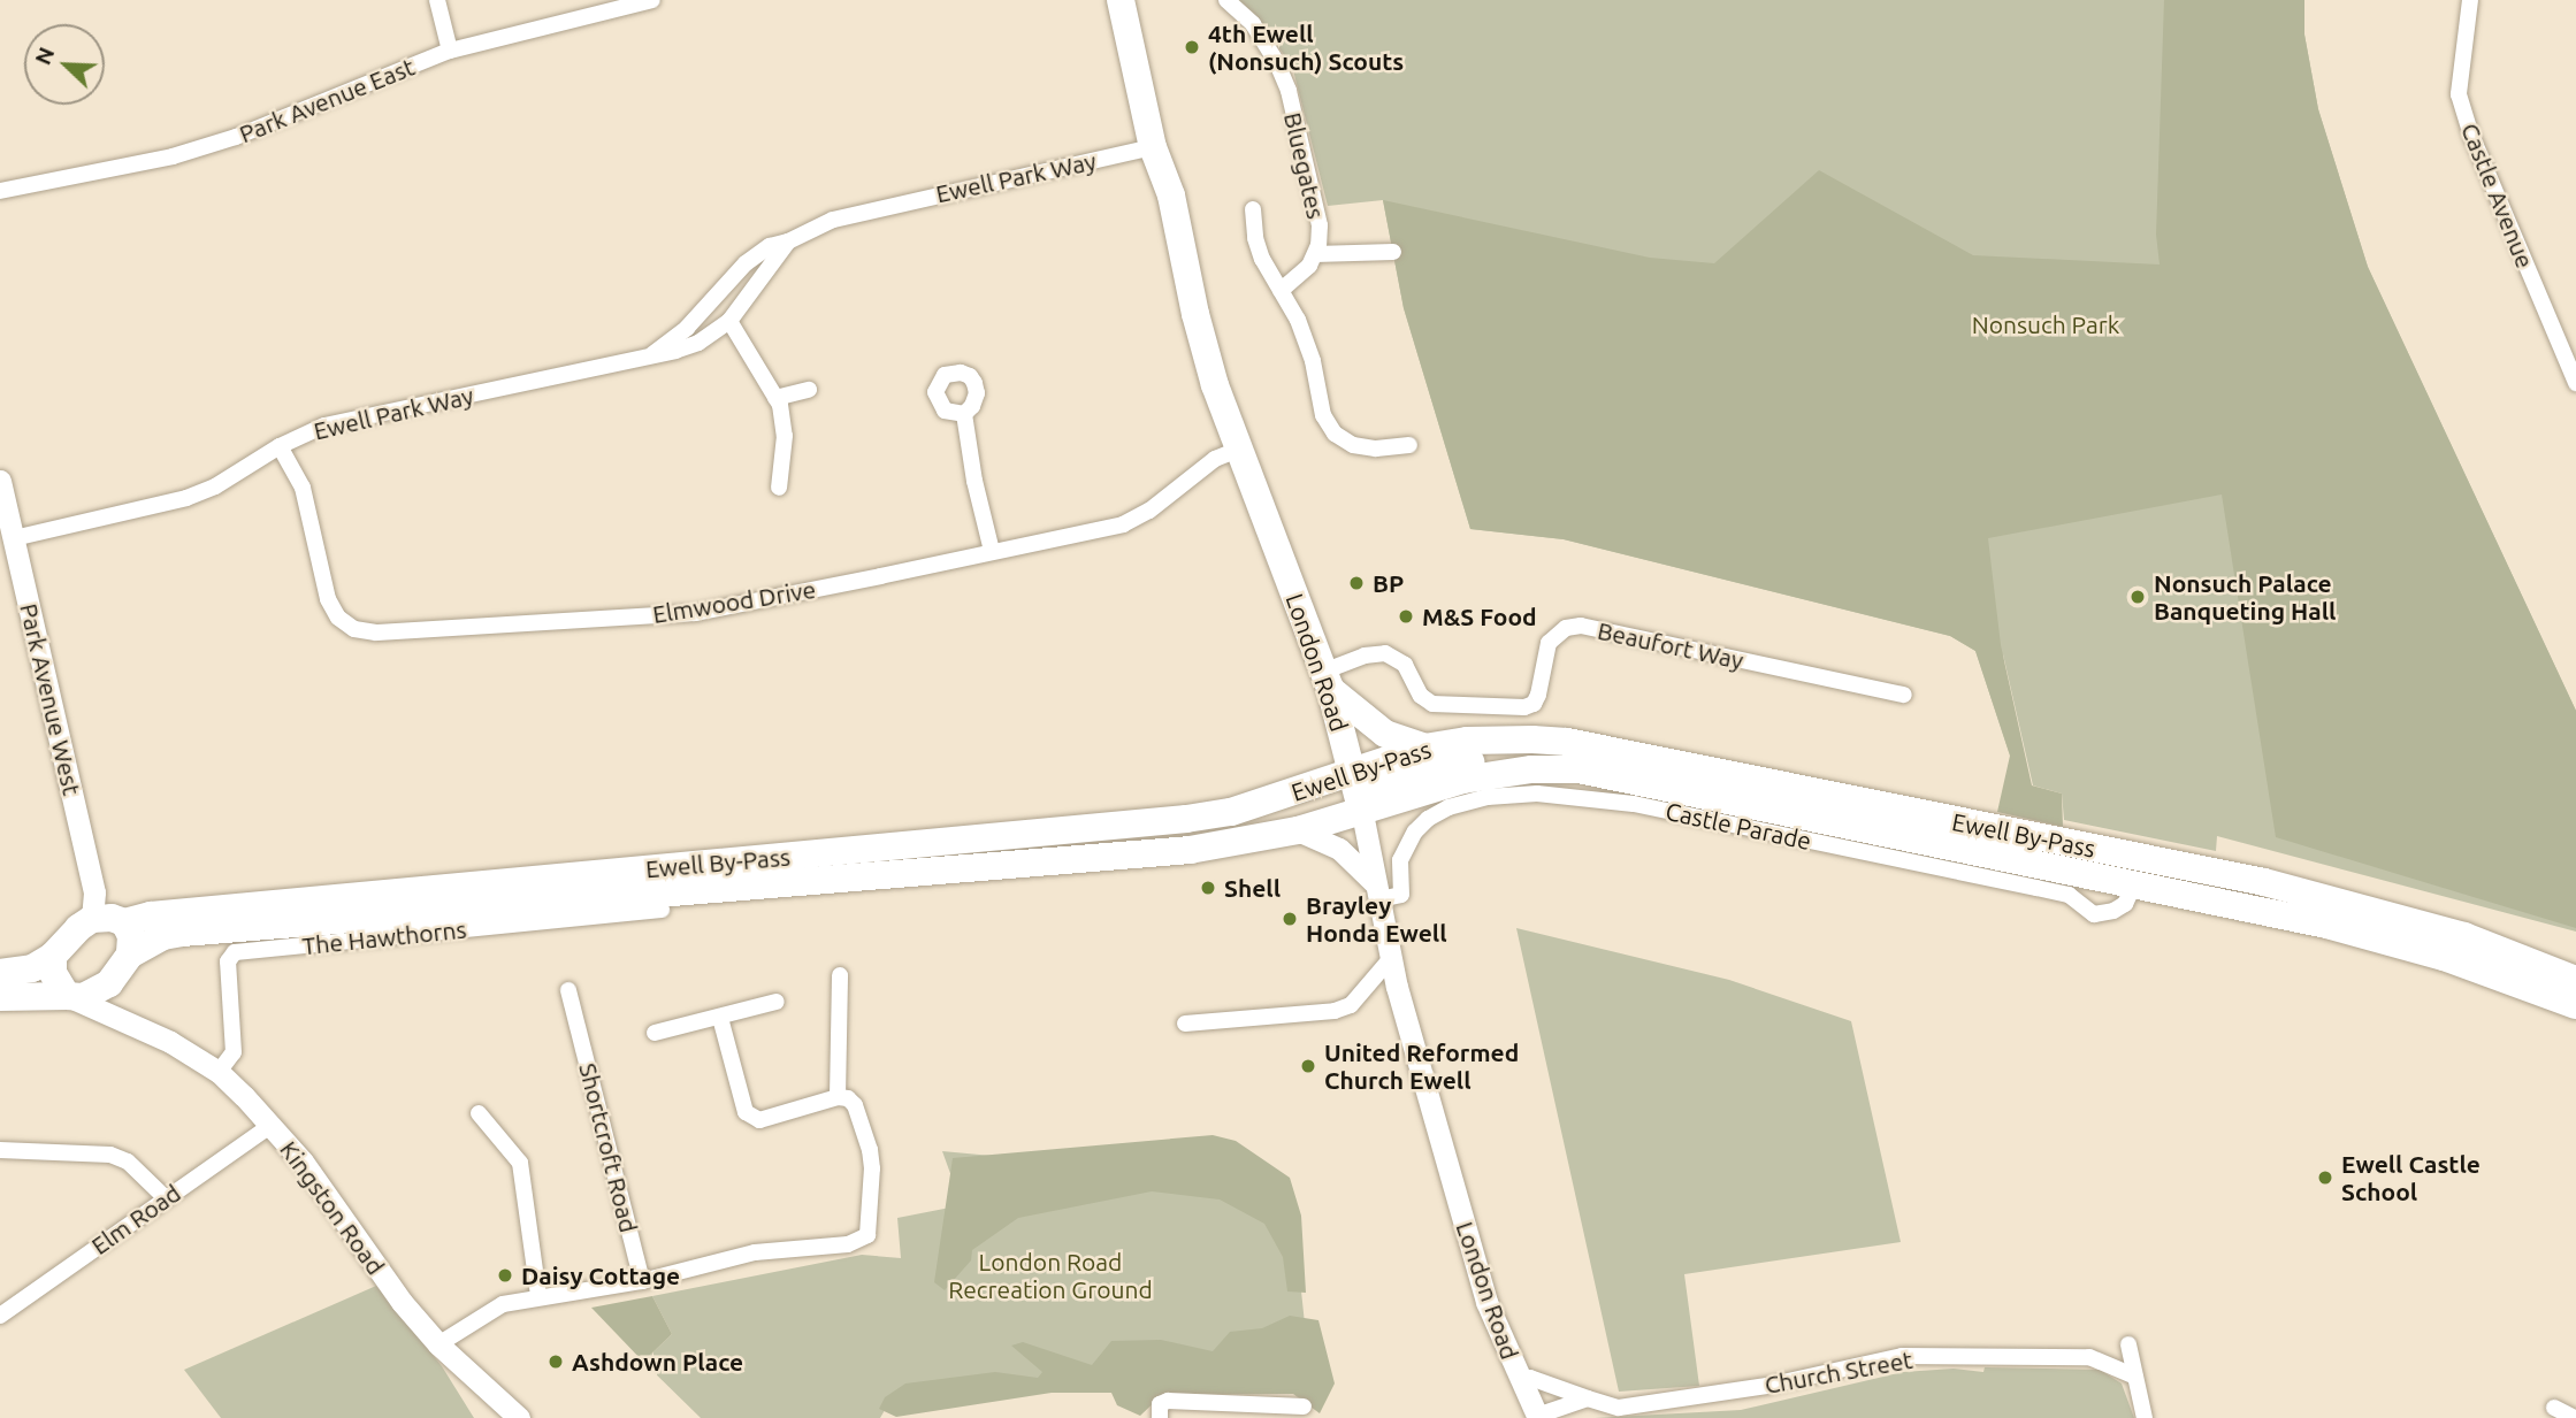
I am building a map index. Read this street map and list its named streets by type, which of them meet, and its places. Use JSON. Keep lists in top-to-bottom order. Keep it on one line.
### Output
{"streets":{"highway":["London Road","Ewell By-Pass","Kingston Road"],"street":["Park Avenue East","Bluegates","Ewell Park Way","Castle Avenue","Elmwood Drive","Beaufort Way","Park Avenue West","Castle Parade","The Hawthorns","Shortcroft Road","Elm Road","Church Street"]},"crossings":[["Ewell Park Way","Elmwood Drive"],["Ewell Park Way","London Road"],["Ewell Park Way","Park Avenue West"],["Elmwood Drive","London Road"],["Beaufort Way","London Road"],["London Road","Ewell By-Pass"],["London Road","Castle Parade"],["London Road","Church Street"],["Park Avenue West","Ewell By-Pass"],["Park Avenue West","Kingston Road"],["Ewell By-Pass","Castle Parade"],["Ewell By-Pass","Kingston Road"],["The Hawthorns","Kingston Road"],["Kingston Road","Elm Road"]],"parks":["Nonsuch Park","London Road Recreation Ground"],"places":["4th Ewell (Nonsuch) Scouts","BP","Nonsuch Palace Banqueting Hall","M&S Food","Shell","Brayley Honda Ewell","United Reformed Church Ewell","Ewell Castle School","Daisy Cottage","Ashdown Place"],"north":"top left"}
